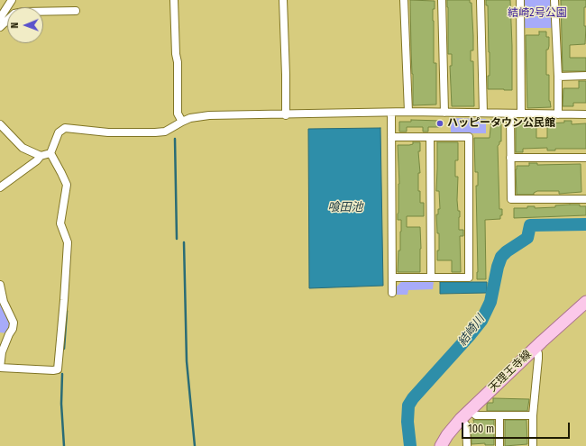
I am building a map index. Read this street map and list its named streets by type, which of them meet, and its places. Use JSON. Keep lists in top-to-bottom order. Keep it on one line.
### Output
{"streets":{"main road":["天理王寺線"]},"water":["喰田池","結崎川"],"parks":["結崎2号公園"],"places":["ハッピータウン公民館"],"scale_bar":"100 m","north":"left"}
